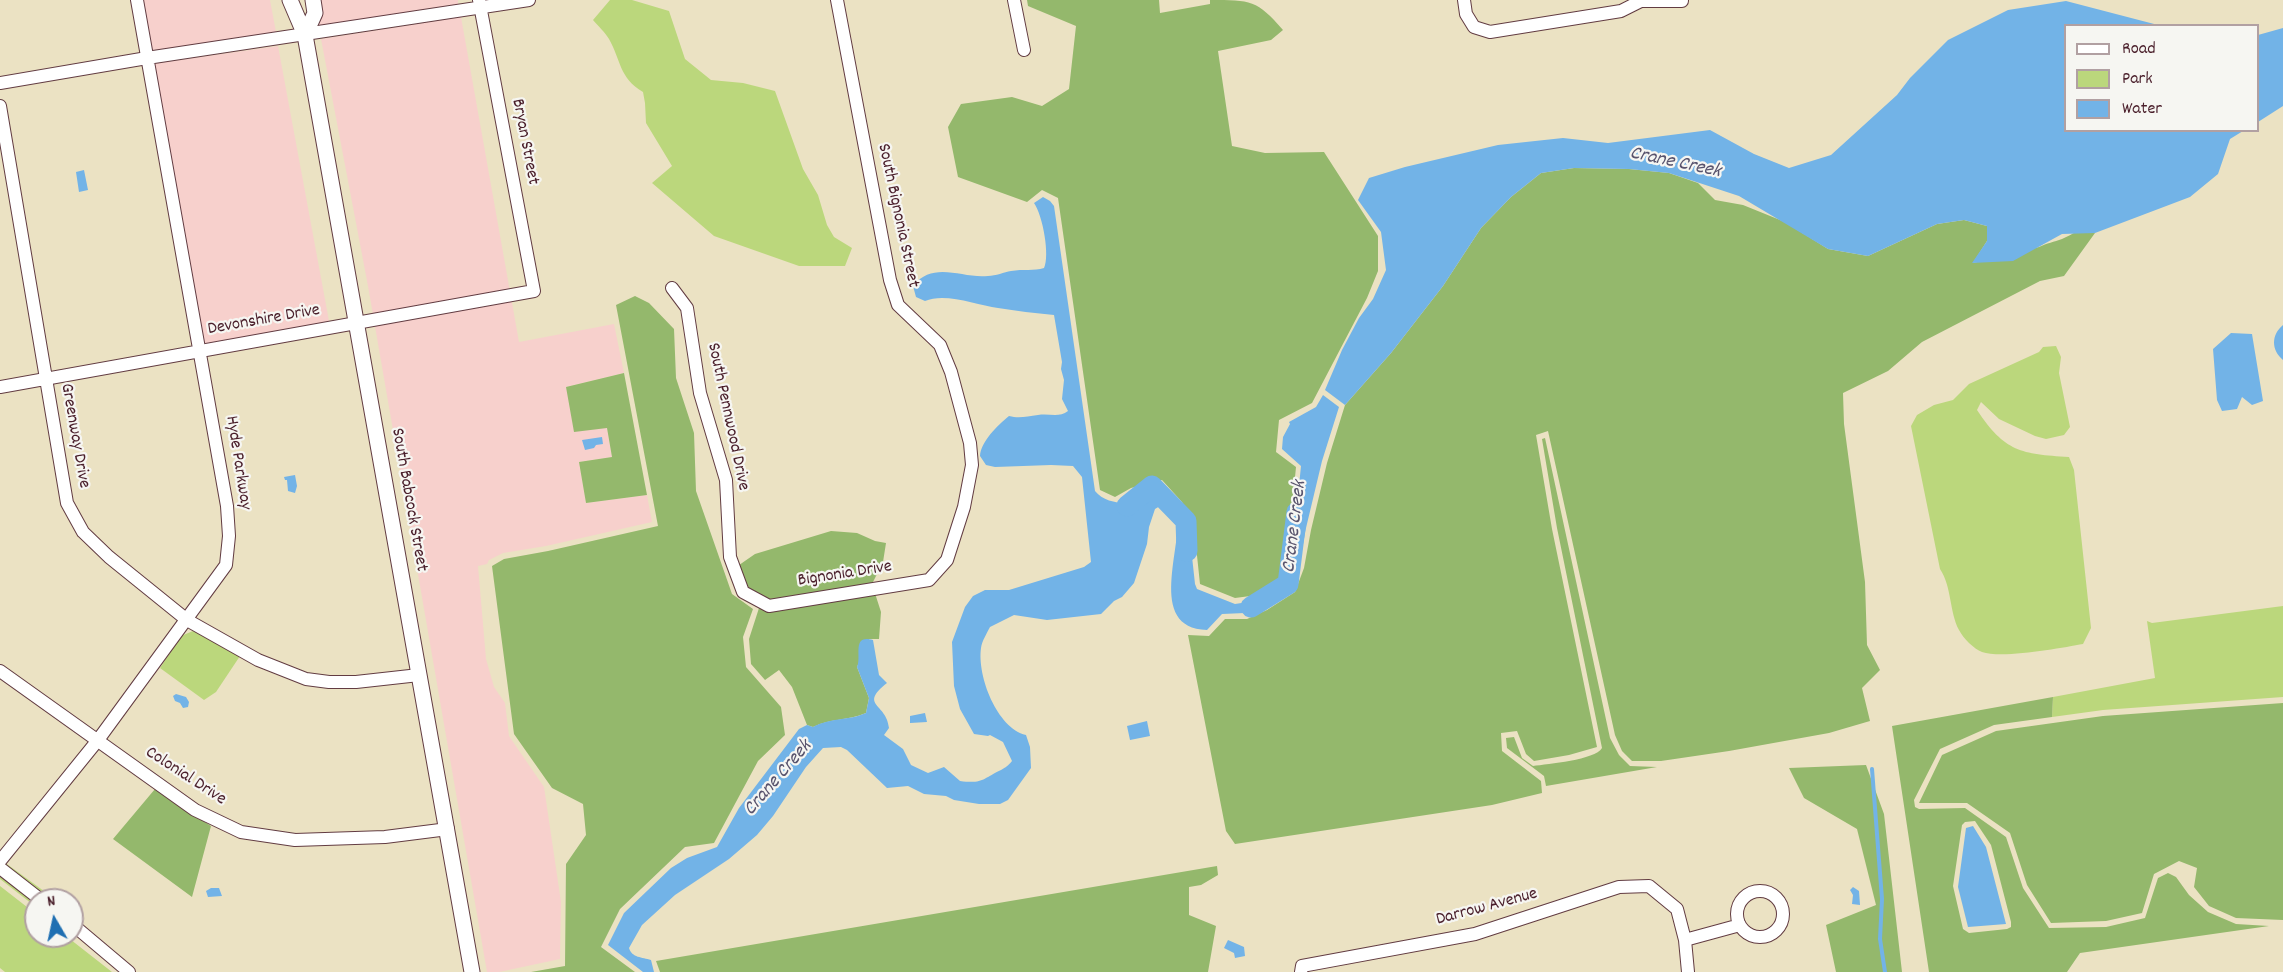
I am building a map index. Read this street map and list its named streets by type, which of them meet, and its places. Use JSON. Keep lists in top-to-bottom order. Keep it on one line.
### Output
{"streets":{"main road":["South Babcock Street"],"street":["Bryan Street","South Bignonia Street","Devonshire Drive","South Pennwood Drive","Greenway Drive","Hyde Parkway","Bignonia Drive","Colonial Drive","Darrow Avenue"]},"crossings":[["Bryan Street","Devonshire Drive"],["South Bignonia Street","Bignonia Drive"],["Devonshire Drive","Greenway Drive"],["Devonshire Drive","Hyde Parkway"],["Devonshire Drive","South Babcock Street"],["South Pennwood Drive","Bignonia Drive"],["Greenway Drive","Hyde Parkway"],["Greenway Drive","South Babcock Street"],["Hyde Parkway","Colonial Drive"],["South Babcock Street","Colonial Drive"]],"water":["Crane Creek"],"legend":["Road","Park","Water"],"north":"top"}
